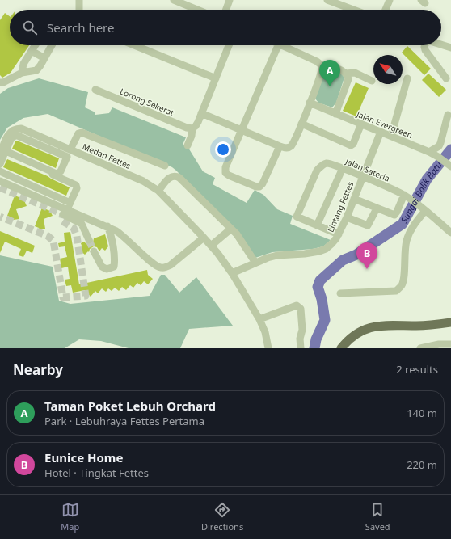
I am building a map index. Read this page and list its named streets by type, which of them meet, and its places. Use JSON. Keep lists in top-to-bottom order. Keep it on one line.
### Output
{"streets":{"street":["Lorong Sekerat","Jalan Evergreen","Medan Fettes","Jalan Sateria","Lintang Fettes"]},"crossings":[["Jalan Evergreen","Lintang Fettes"],["Medan Fettes","Lintang Fettes"],["Jalan Sateria","Lintang Fettes"]],"water":["Sungai Balik Batu"],"north":"top left","page":{"search":"Search here","pins":["A","B"],"heading":["Nearby","2 results"],"list":[{"mark":"A","name":"Taman Poket Lebuh Orchard","note":"Park · Lebuhraya Fettes Pertama","value":"140 m"},{"mark":"B","name":"Eunice Home","note":"Hotel · Tingkat Fettes","value":"220 m"}],"nav":["Map","Directions","Saved"]}}
